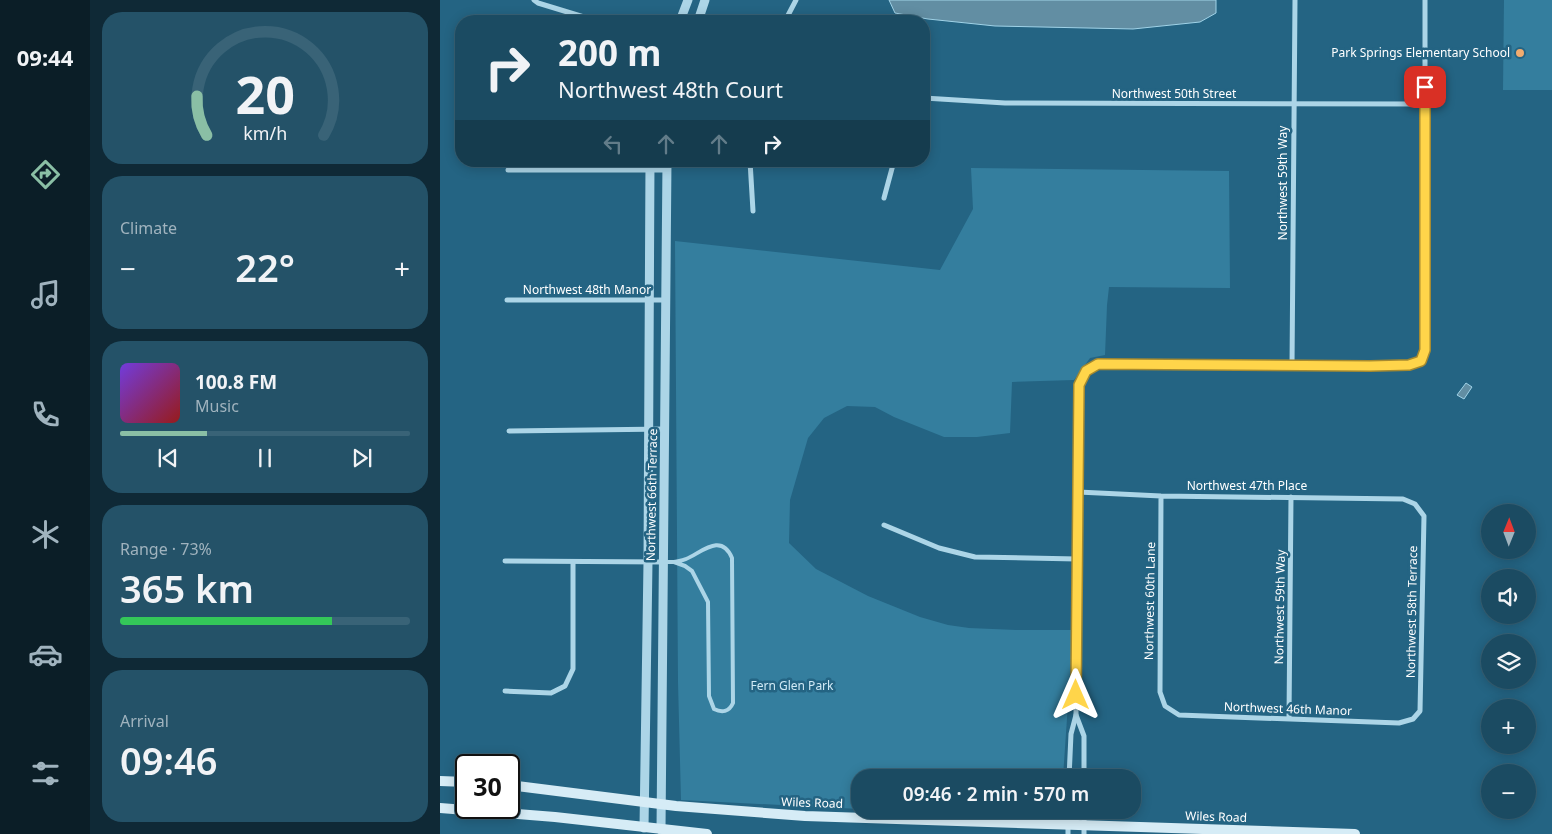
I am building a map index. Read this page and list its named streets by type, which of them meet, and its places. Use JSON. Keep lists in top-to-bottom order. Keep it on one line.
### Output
{"streets":{"main road":["Wiles Road"],"street":["Northwest 50th Street","Northwest 59th Way","Northwest 48th Manor","Northwest 47th Place","Northwest 66th Terrace","Northwest 60th Lane","Northwest 58th Terrace","Northwest 46th Manor"]},"crossings":[["Northwest 50th Street","Northwest 59th Way"],["Northwest 59th Way","Northwest 47th Place"],["Northwest 59th Way","Northwest 46th Manor"],["Northwest 48th Manor","Northwest 66th Terrace"],["Northwest 47th Place","Northwest 60th Lane"],["Northwest 47th Place","Northwest 58th Terrace"],["Northwest 66th Terrace","Wiles Road"],["Northwest 60th Lane","Northwest 46th Manor"],["Northwest 58th Terrace","Northwest 46th Manor"]],"parks":["Fern Glen Park"],"places":["Park Springs Elementary School"],"north":"top","page":{"tabs":"09:44","turn":["200 m","Northwest 48th Court"],"tile":["Climate",["Range · 73%","365 km"],["Arrival","09:46"]],"heat":["−","22°","+"],"song":["100.8 FM","Music"],"map_buttons":["+","−"],"limit":"30","trip":"09:46 · 2 min · 570 m","gauge":["20","km/h"]}}
